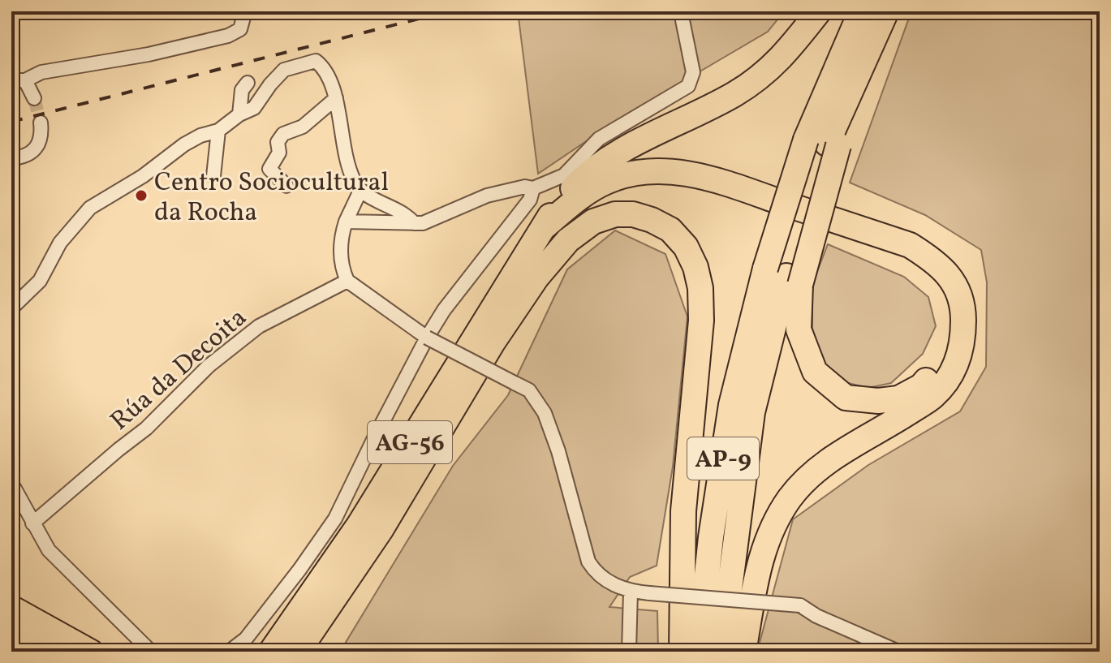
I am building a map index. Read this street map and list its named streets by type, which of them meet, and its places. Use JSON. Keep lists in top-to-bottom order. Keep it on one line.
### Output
{"streets":{"highway":["AG-56","AP-9"],"street":["Rúa da Decoita"]},"places":["Centro Sociocultural da Rocha"]}
